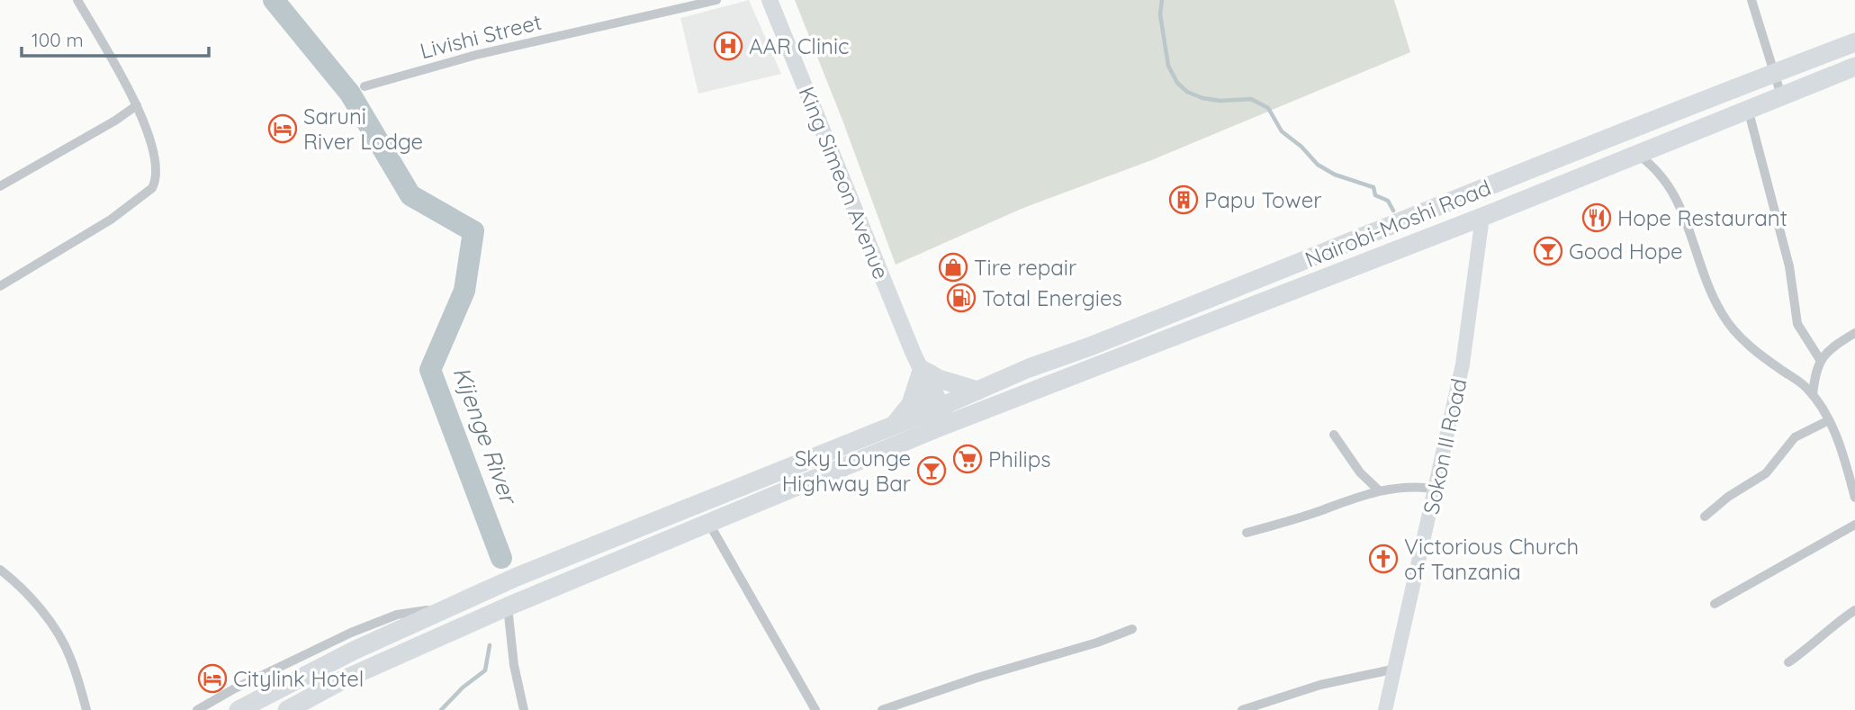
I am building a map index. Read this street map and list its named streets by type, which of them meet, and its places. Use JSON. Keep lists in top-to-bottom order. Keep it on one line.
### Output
{"streets":{"highway":["Nairobi-Moshi Road"],"main road":["King Simeon Avenue"],"street":["Livishi Street","Sokon II Road"]},"crossings":[["King Simeon Avenue","Nairobi-Moshi Road"],["Nairobi-Moshi Road","Sokon II Road"]],"water":["Kijenge River"],"places":{"hospital":["AAR Clinic"],"hotel":["Saruni River Lodge","Citylink Hotel"],"building":["Papu Tower"],"restaurant":["Hope Restaurant"],"bar":["Good Hope","Sky Lounge Highway Bar"],"shop":["Tire repair"],"fuel station":["Total Energies"],"supermarket":["Philips"],"church":["Victorious Church of Tanzania"]},"scale_bar":"100 m"}
